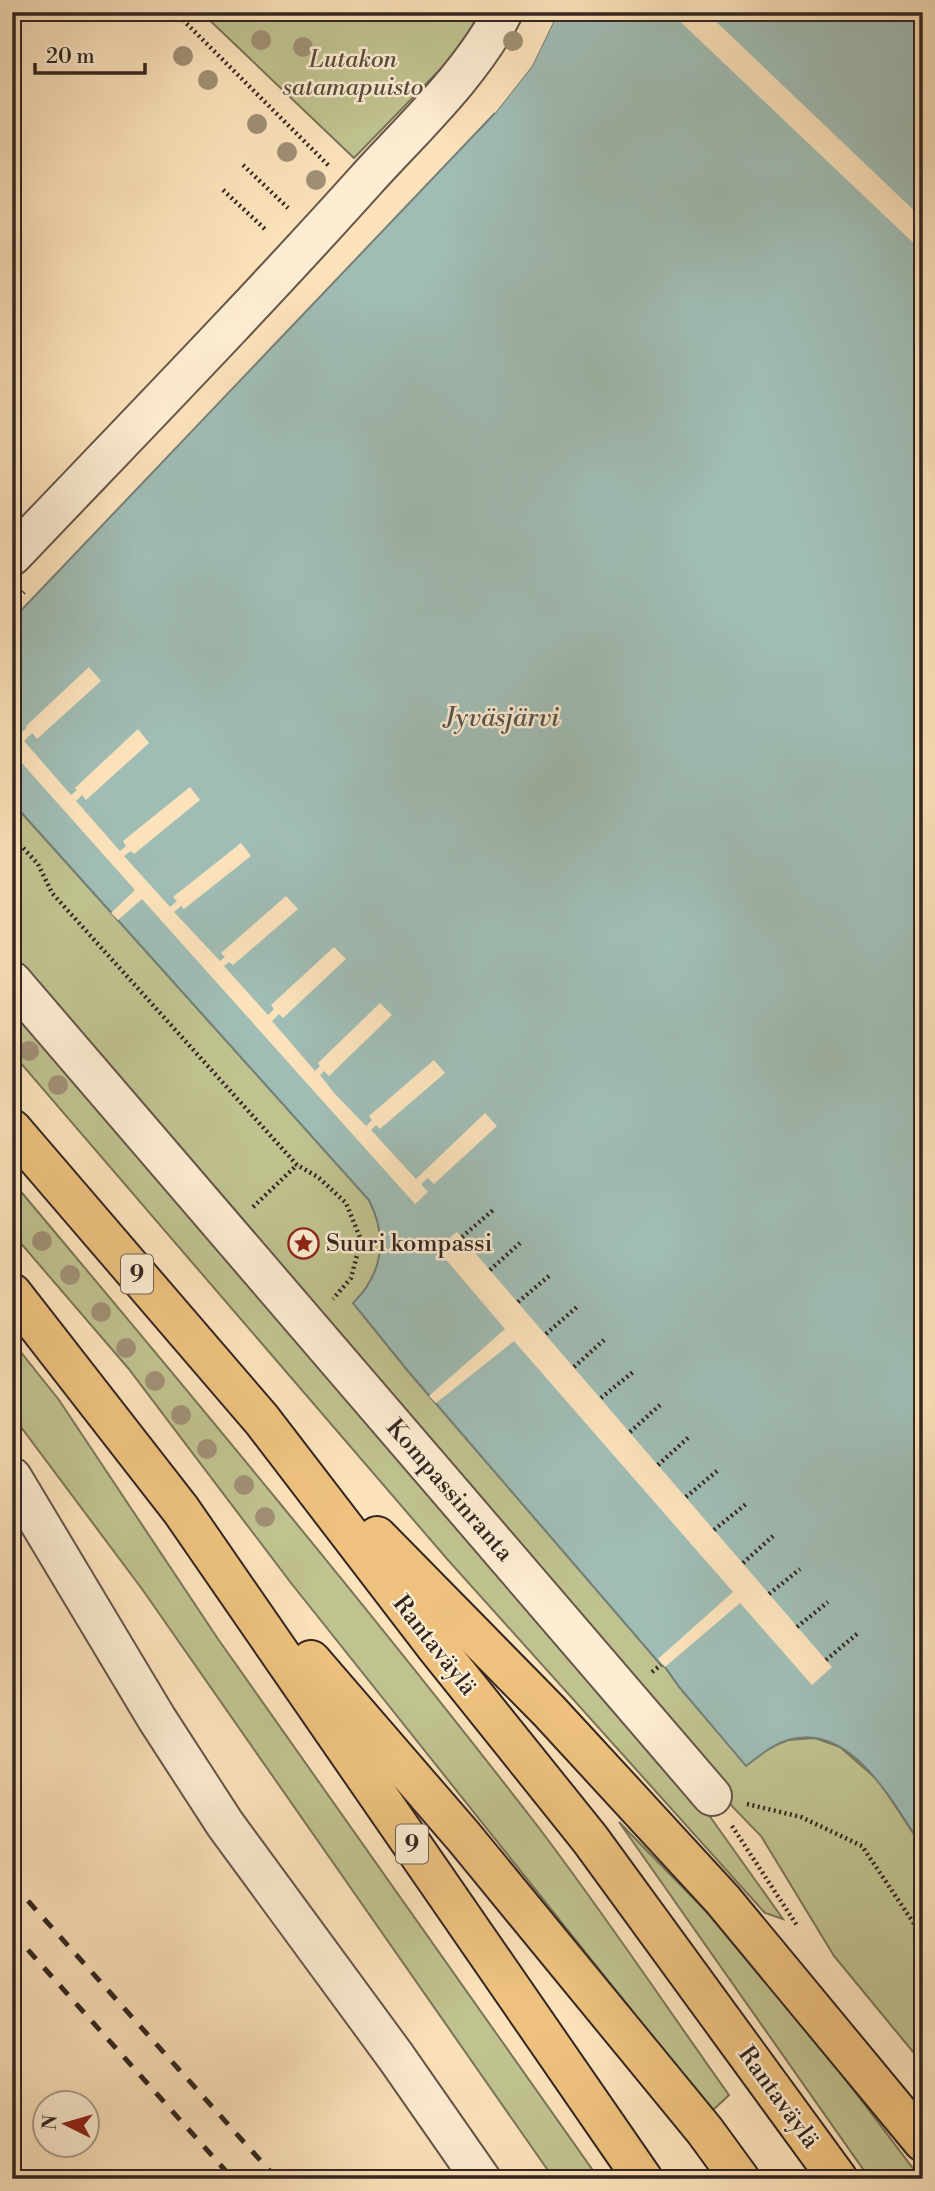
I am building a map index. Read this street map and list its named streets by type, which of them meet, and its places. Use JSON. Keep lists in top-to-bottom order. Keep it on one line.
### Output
{"streets":{"highway":["9","Rantaväylä"],"lane":["Kompassinranta"]},"water":["Jyväsjärvi"],"parks":["Lutakon satamapuisto"],"places":{"place":["Suuri kompassi"]},"scale_bar":"20 m","north":"left"}
